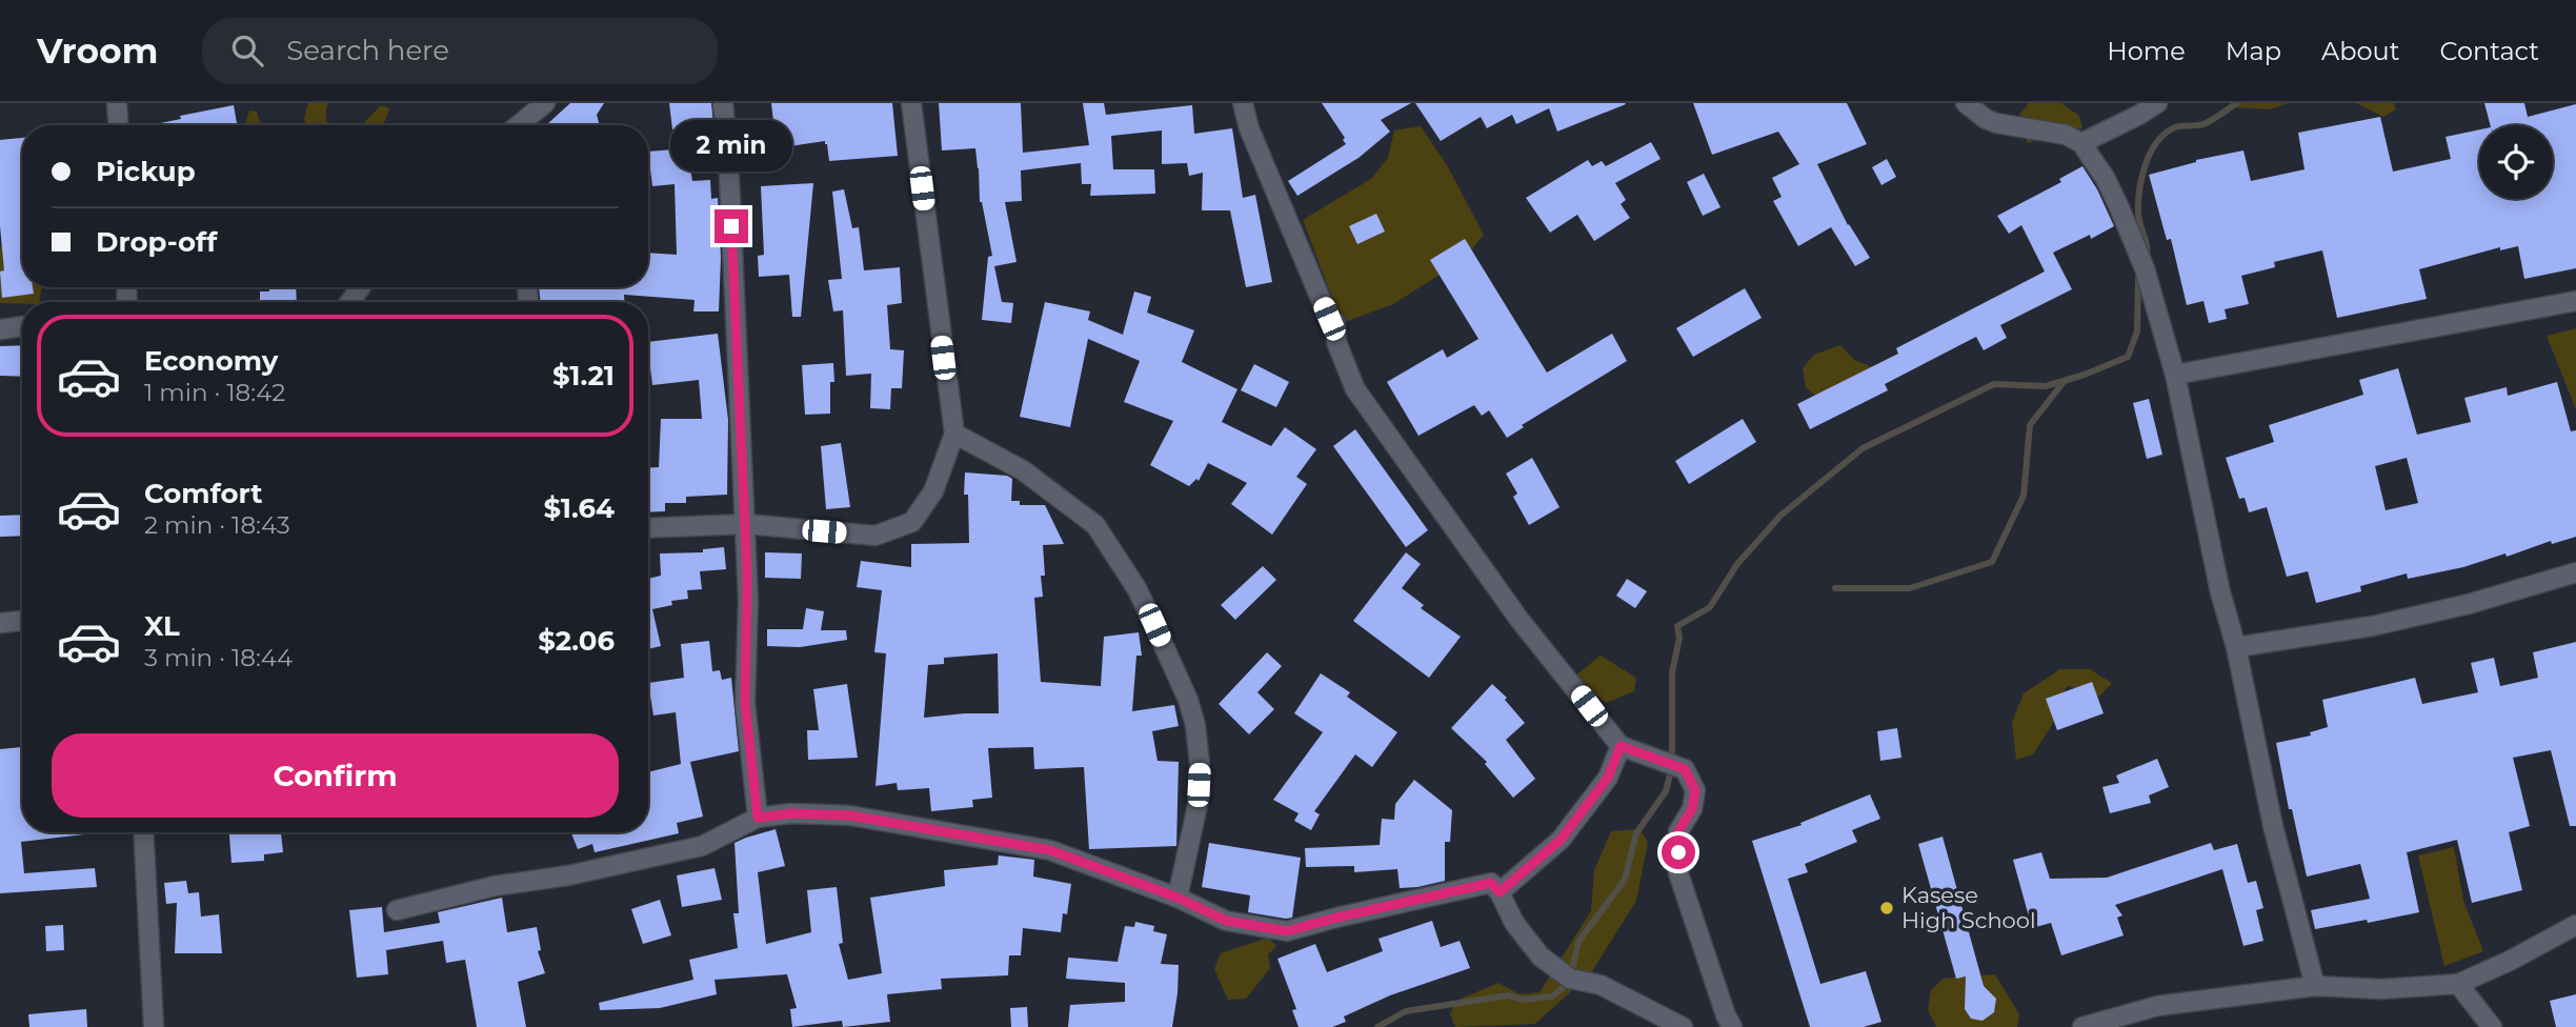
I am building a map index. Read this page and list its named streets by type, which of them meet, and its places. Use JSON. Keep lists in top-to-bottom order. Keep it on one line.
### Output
{"places":["Kasese High School"],"page":{"header":"Vroom","search":"Search here","nav":["Home","Map","About","Contact"],"bubble":"2 min","banner":["Pickup","Drop-off"],"list":[{"name":"Economy","note":"1 min · 18:42","value":"$1.21"},{"name":"Comfort","note":"2 min · 18:43","value":"$1.64"},{"name":"XL","note":"3 min · 18:44","value":"$2.06"}],"buttons":"Confirm"}}
